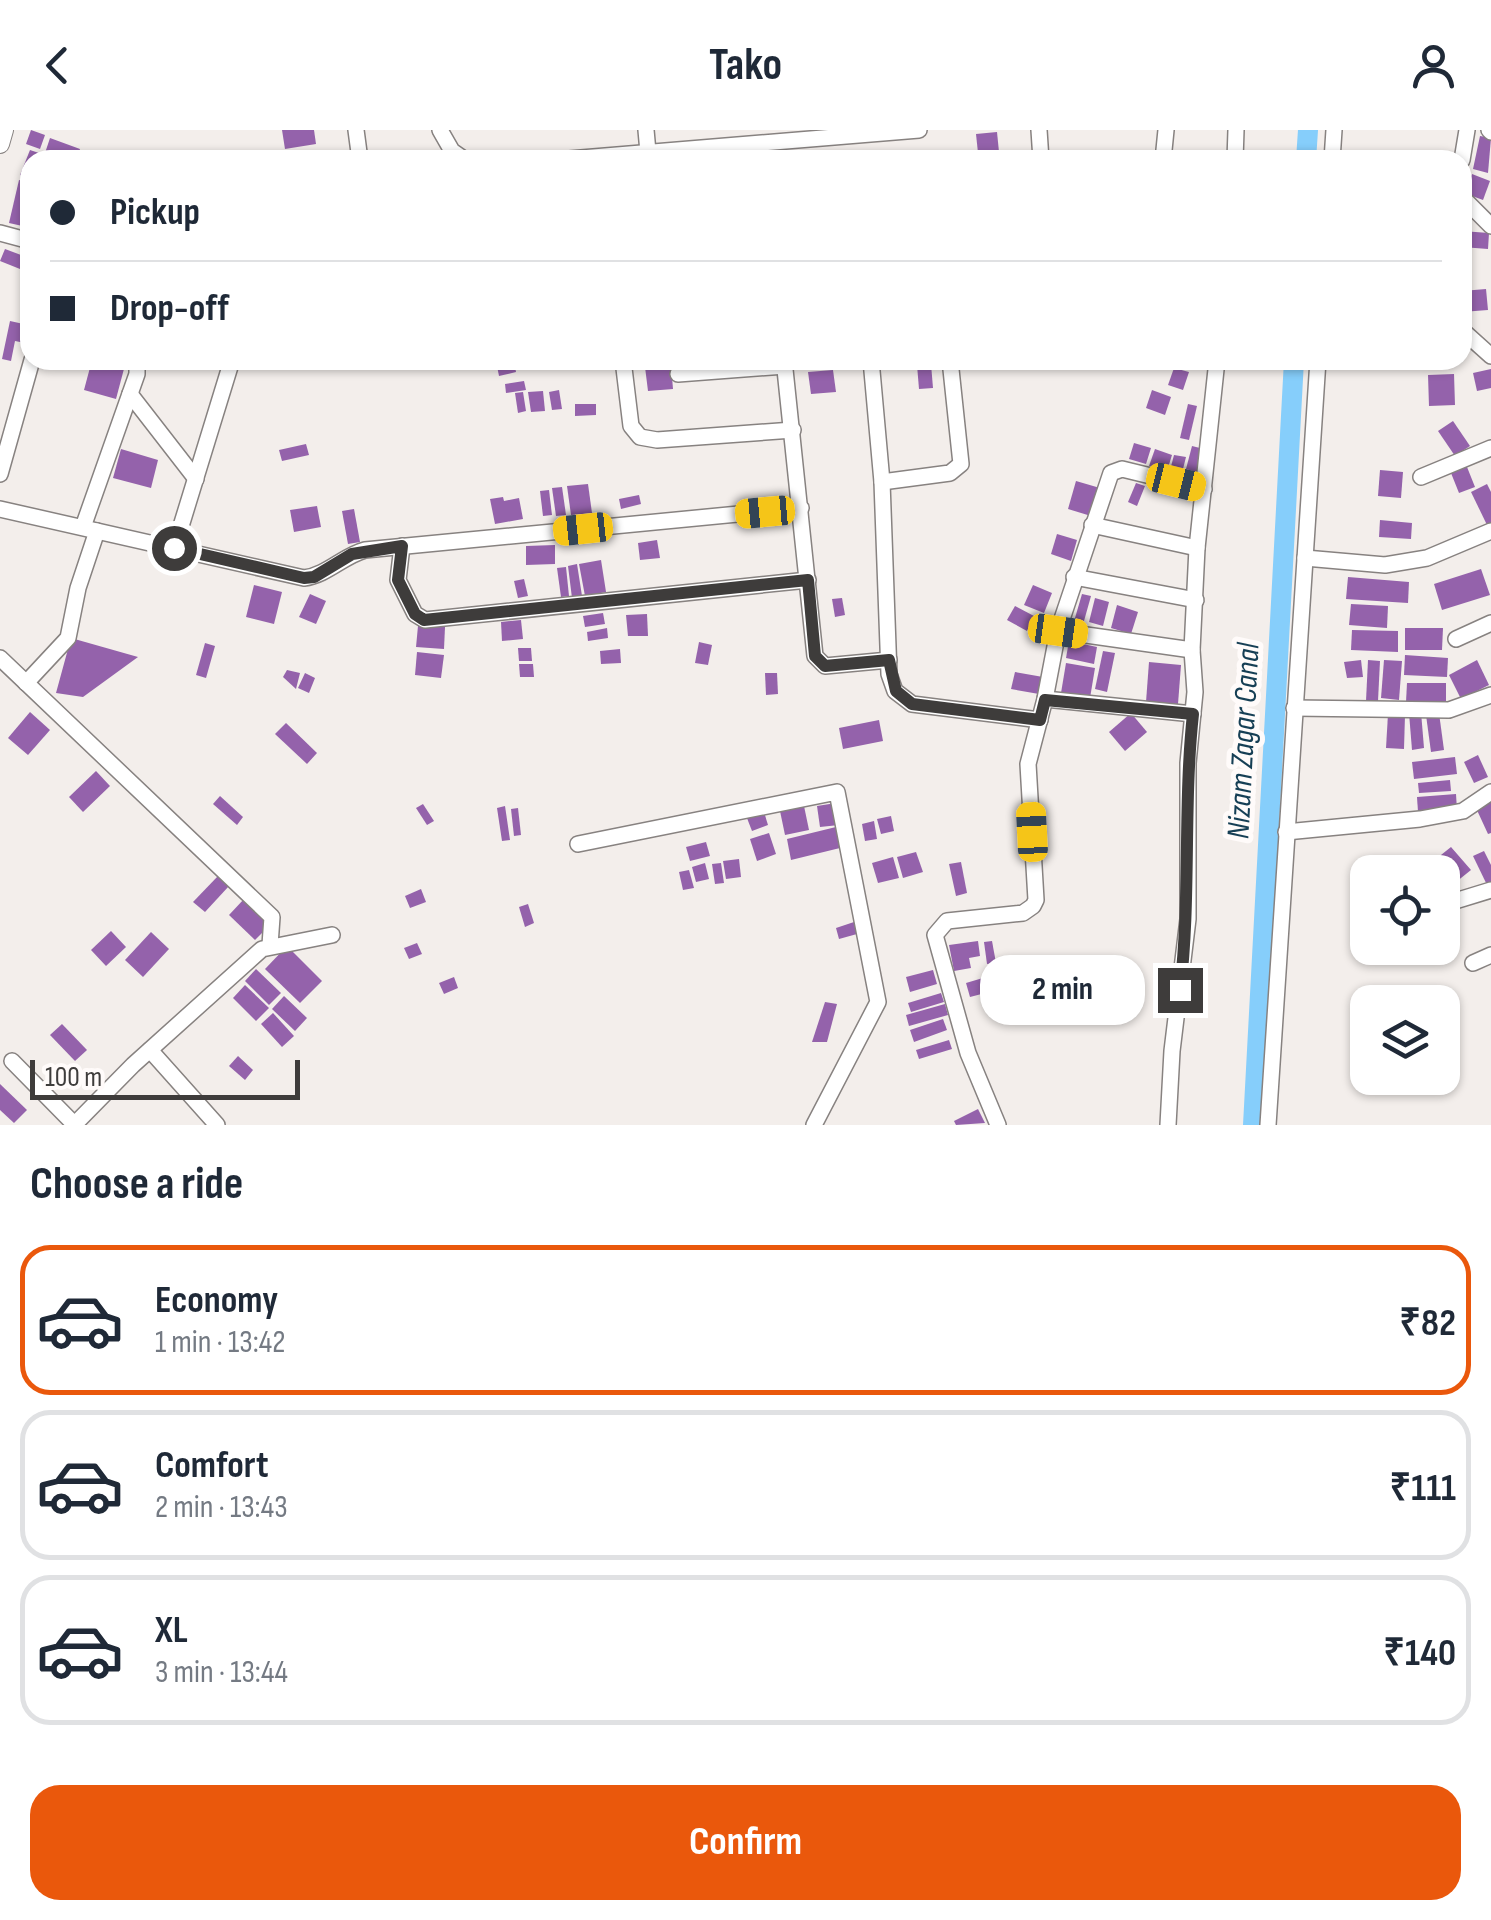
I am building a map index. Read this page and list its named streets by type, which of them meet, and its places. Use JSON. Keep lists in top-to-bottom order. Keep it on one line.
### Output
{"water":["Nizam Zagar Canal"],"scale_bar":"100 m","page":{"header":"Tako","banner":["Pickup","Drop-off"],"bubble":"2 min","scale":"100 m","heading":"Choose a ride","list":[{"name":"Economy","note":"1 min · 13:42","value":"₹82"},{"name":"Comfort","note":"2 min · 13:43","value":"₹111"},{"name":"XL","note":"3 min · 13:44","value":"₹140"}],"buttons":"Confirm"}}
